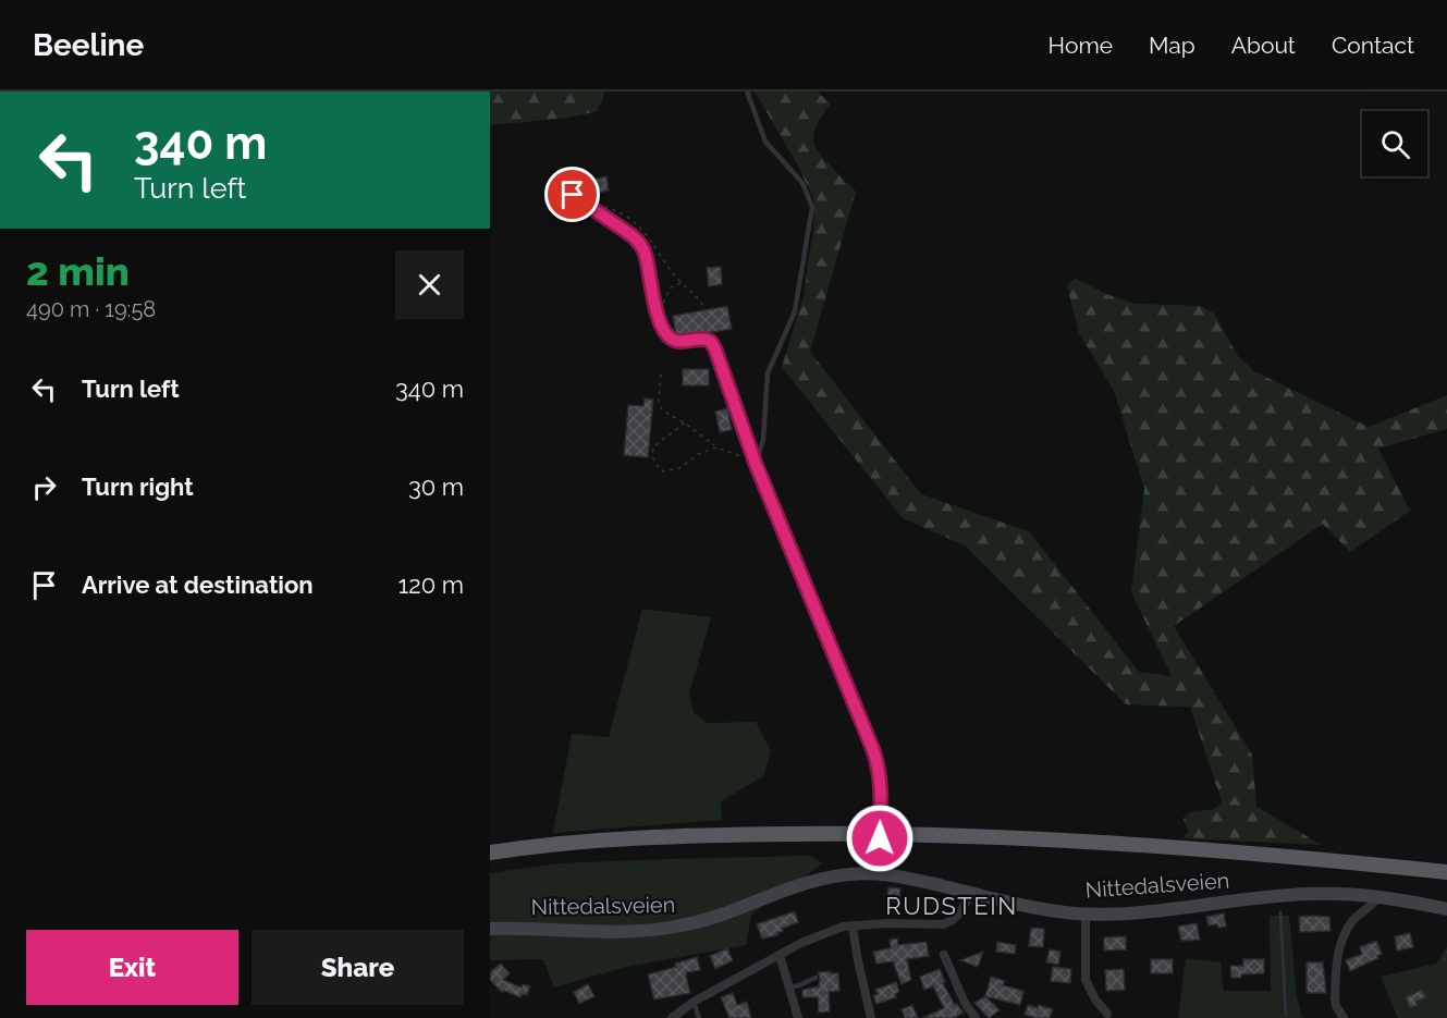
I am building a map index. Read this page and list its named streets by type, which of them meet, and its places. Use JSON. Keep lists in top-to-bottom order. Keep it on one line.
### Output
{"streets":{"main road":["Nittedalsveien"]},"districts":["RUDSTEIN"],"page":{"header":"Beeline","nav":["Home","Map","About","Contact"],"turn":["340 m","Turn left"],"heading":["2 min","490 m · 19:58"],"list":[{"name":"Turn left","value":"340 m"},{"name":"Turn right","value":"30 m"},{"name":"Arrive at destination","value":"120 m"}],"buttons":["Exit","Share"]}}
